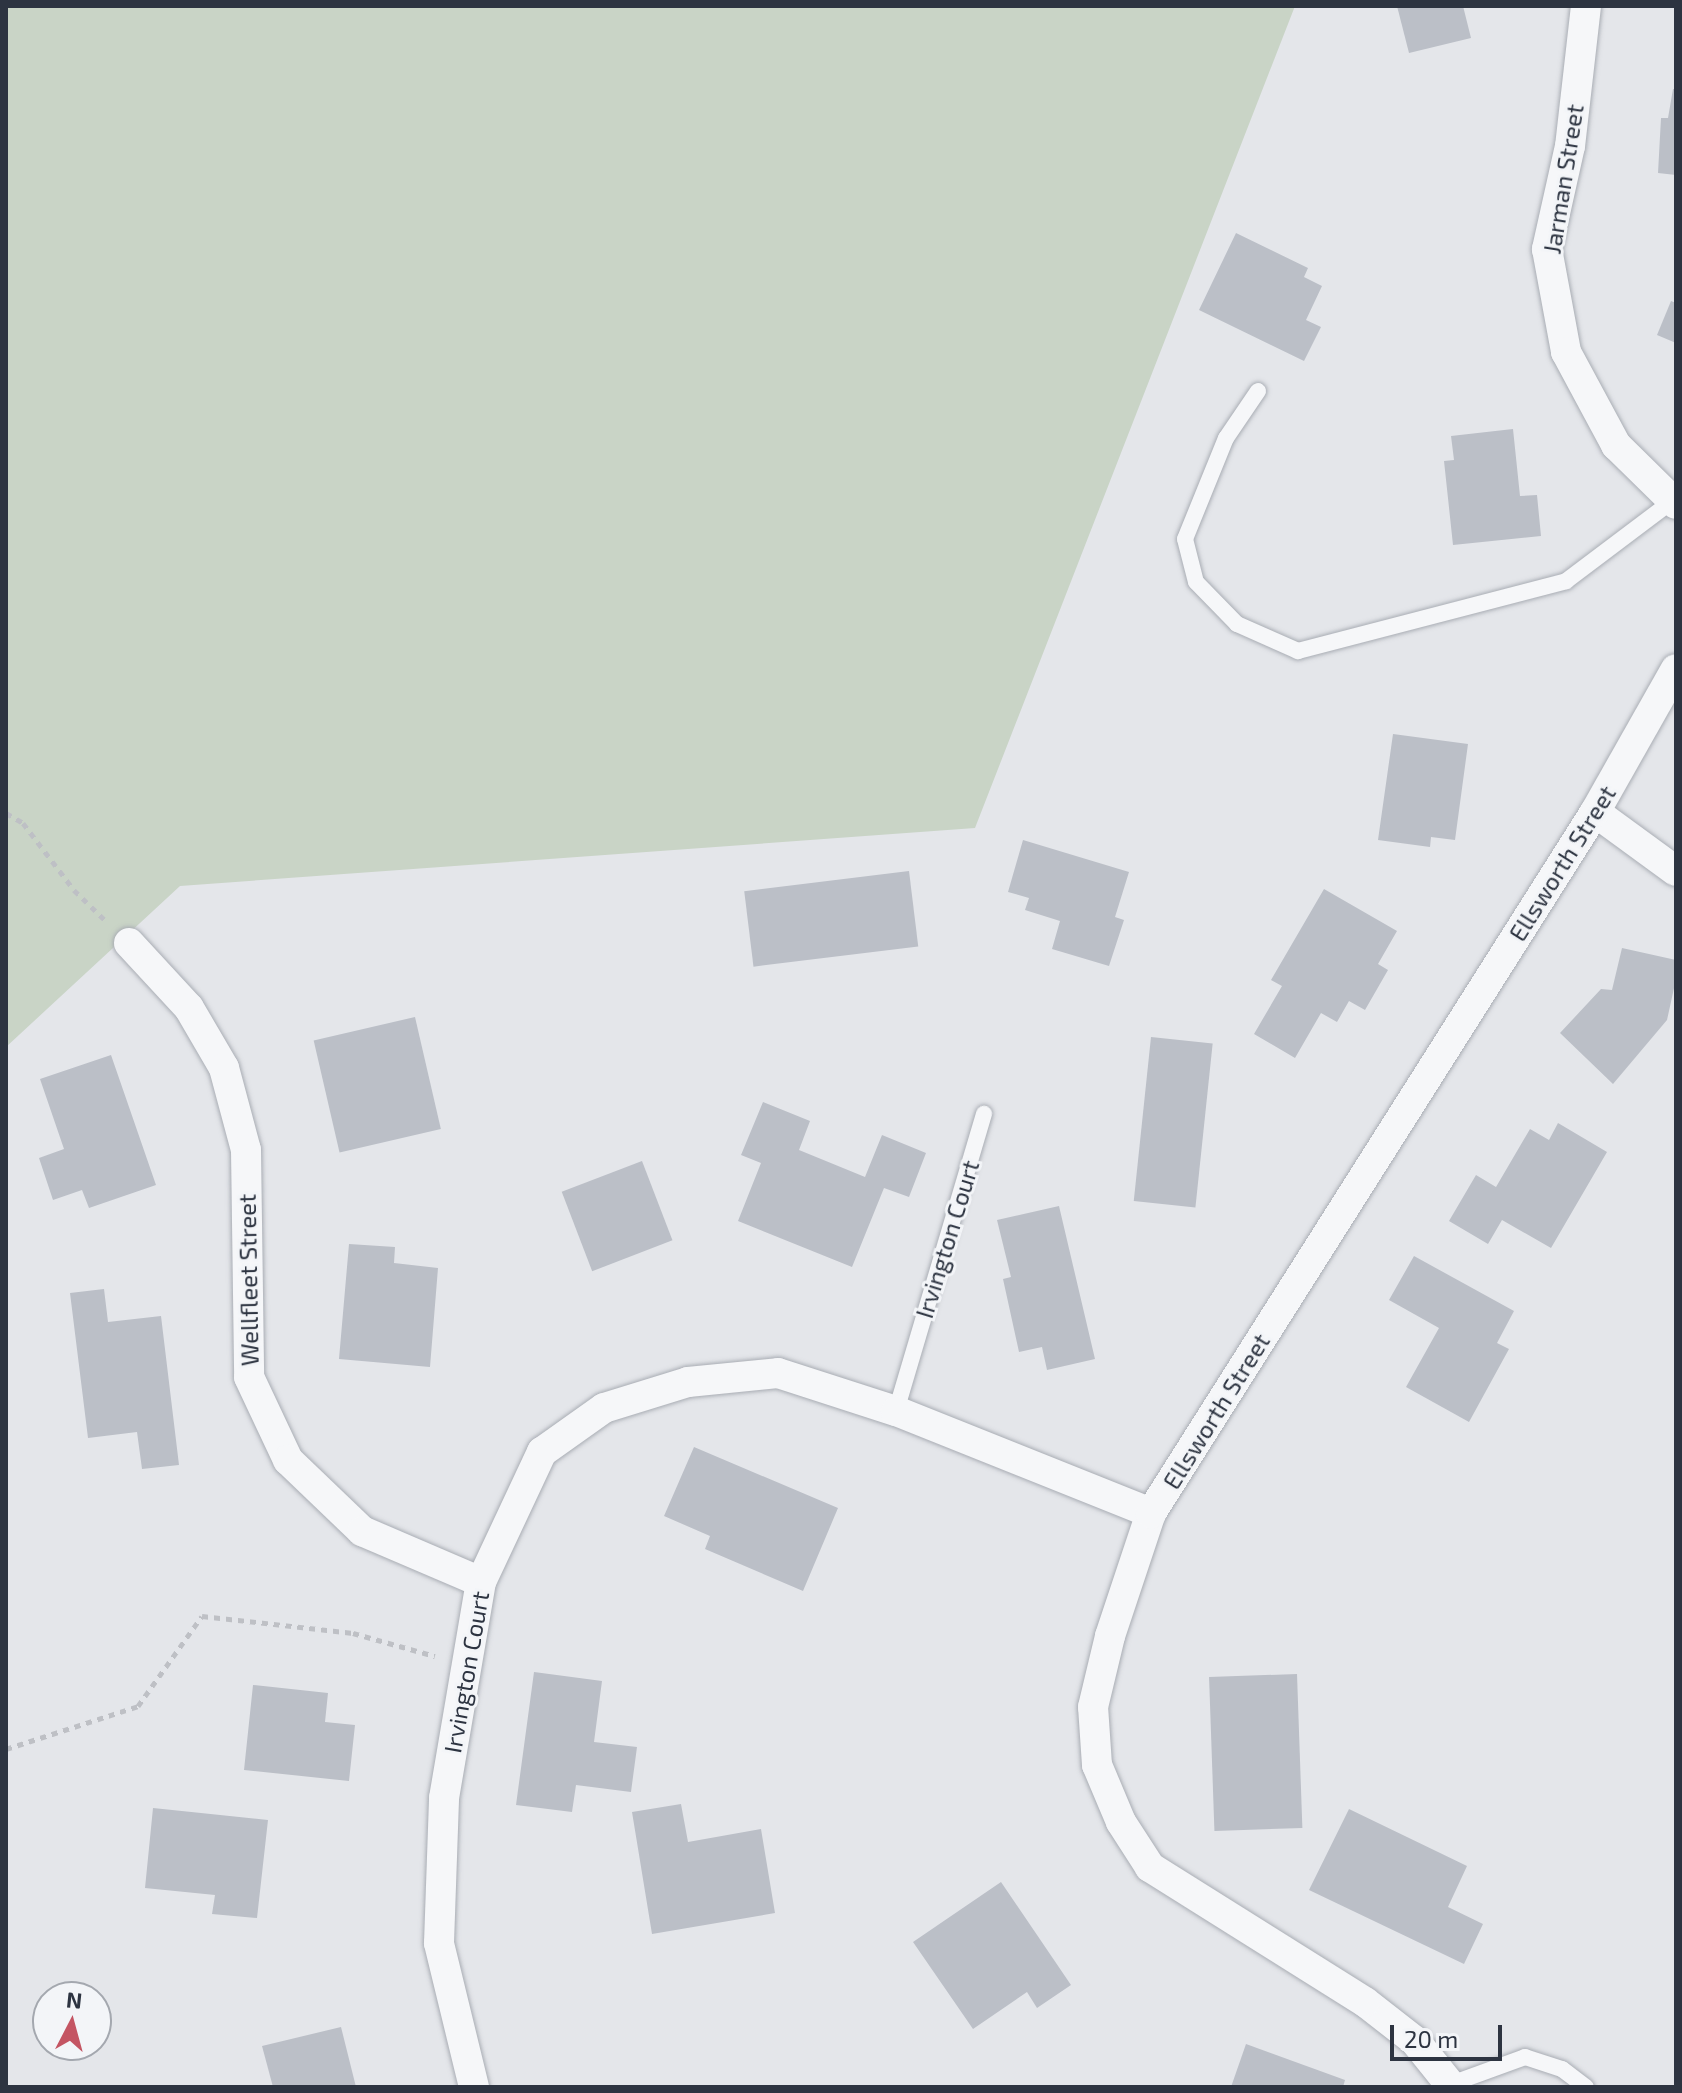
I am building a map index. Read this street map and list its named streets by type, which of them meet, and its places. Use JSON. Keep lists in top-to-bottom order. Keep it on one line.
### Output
{"streets":{"street":["Jarman Street","Ellsworth Street","Irvington Court","Wellfleet Street"]},"crossings":[["Ellsworth Street","Irvington Court"],["Irvington Court","Wellfleet Street"]],"scale_bar":"20 m","north":"top"}
